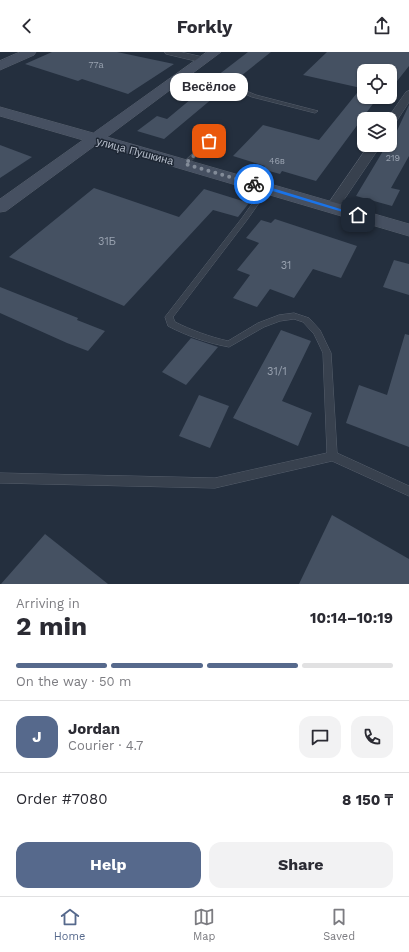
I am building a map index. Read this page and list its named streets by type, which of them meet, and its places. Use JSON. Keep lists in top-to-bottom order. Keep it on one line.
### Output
{"streets":{"street":["улица Пушкина"]},"places":["Весёлое"],"house_numbers":["77а","219","46в","31Б","31","31/1"],"page":{"header":"Forkly","bubble":"Весёлое","heading":["2 min","Arriving in","10:14–10:19"],"panel":["Jordan","Courier · 4.7","Order #7080","8 150 ₸"],"bar":"On the way · 50 m","round":"J","buttons":["Help","Share"],"tabs":["Home","Map","Saved"]}}
